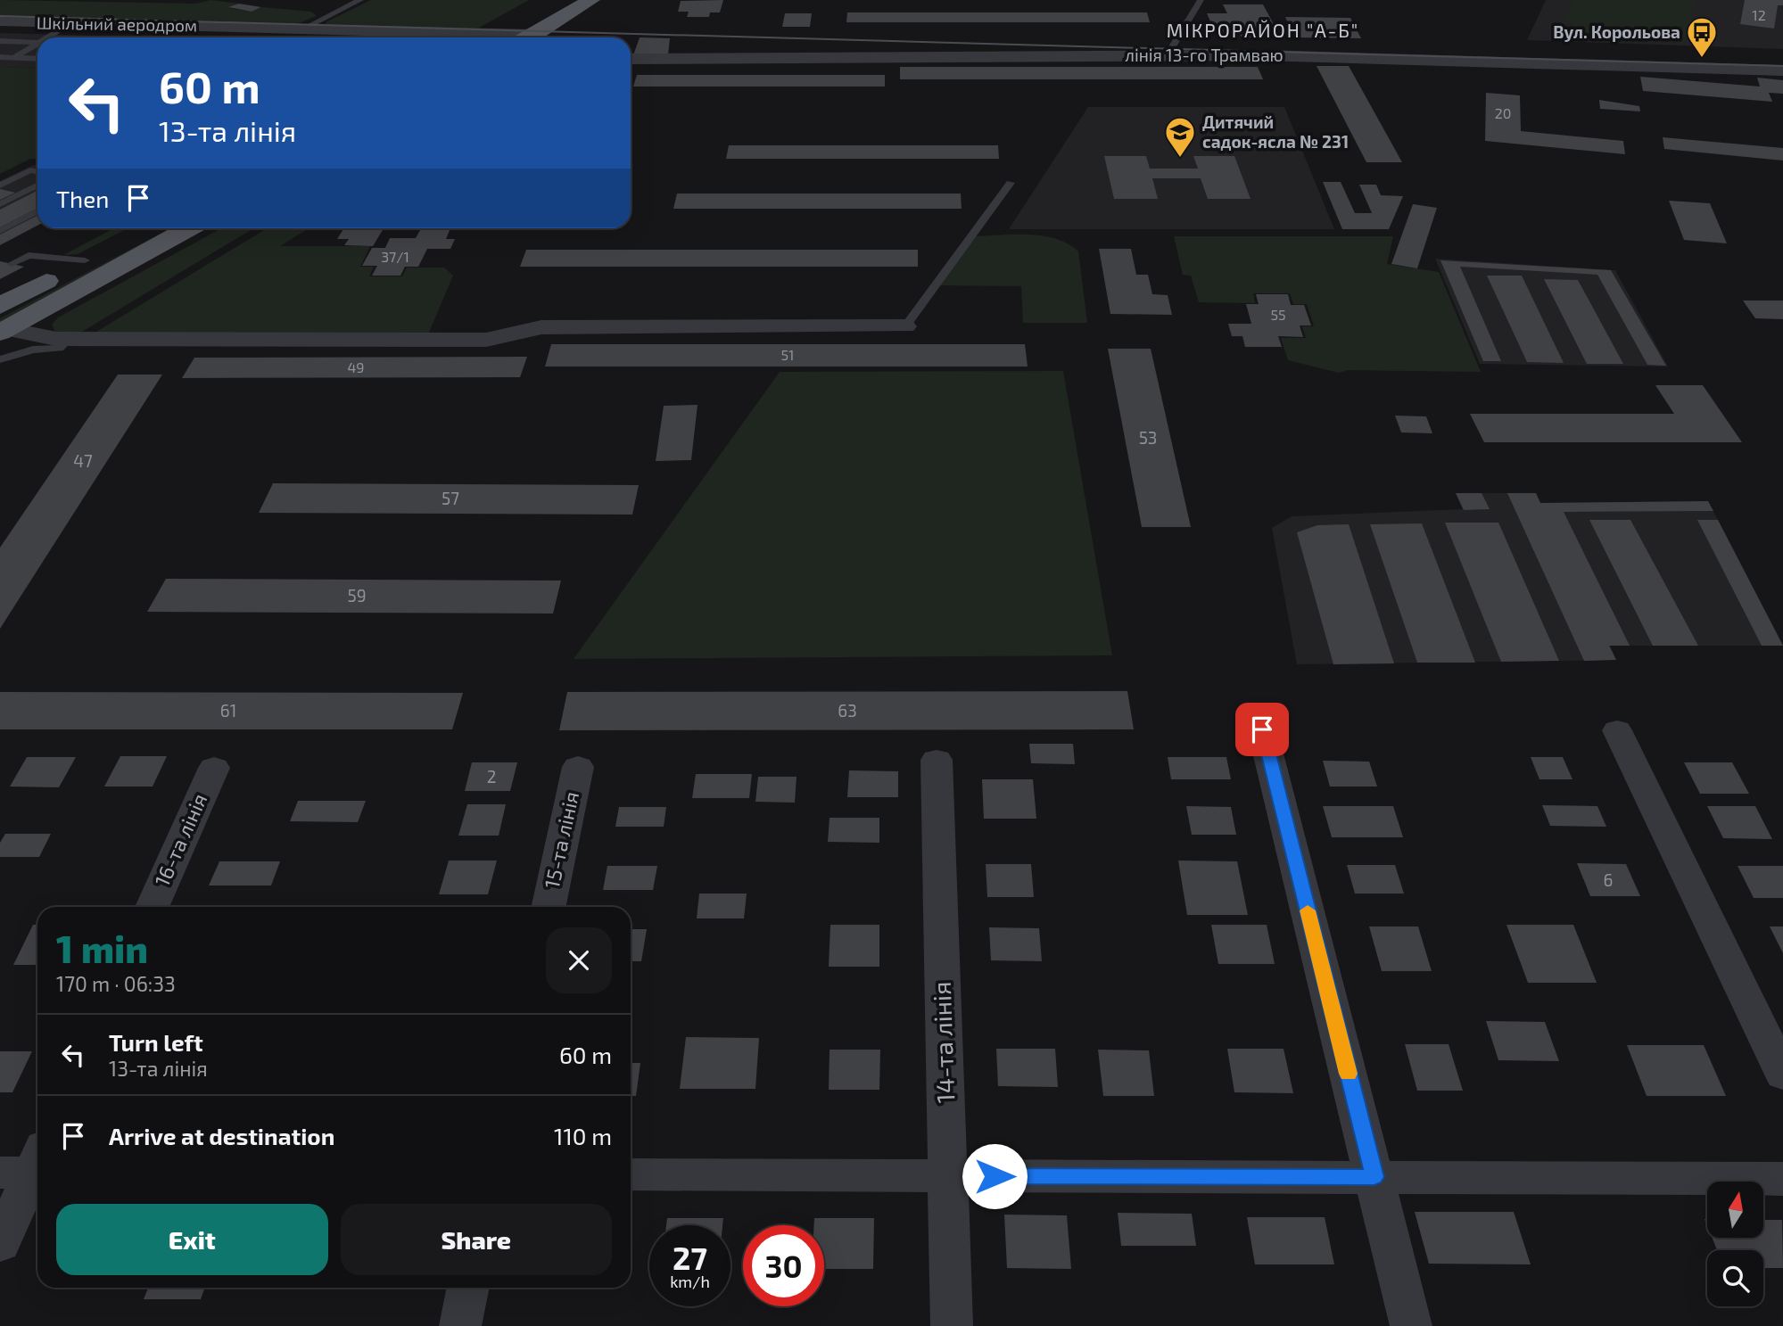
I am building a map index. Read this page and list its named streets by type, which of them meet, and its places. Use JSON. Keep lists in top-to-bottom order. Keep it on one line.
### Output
{"streets":{"street":["Шкільний аеродром","лінія 13-го Трамваю","16-та лінія","15-та лінія","14-та лінія"]},"districts":["МІКРОРАЙОН \"А-Б\""],"places":{"bus stop":["Вул. Корольова"],"school or university":["Дитячий садок-ясла № 231"]},"house_numbers":["12","20","37/1","55","51","49","53","47","57","59","61","63","2","6"],"north":"top","page":{"turn":["60 m","13-та лінія"],"then":"Then","heading":["1 min","170 m · 06:33"],"list":[{"name":"Turn left","note":"13-та лінія","value":"60 m"},{"name":"Arrive at destination","value":"110 m"}],"buttons":["Exit","Share"],"speed":"27 km/h","limit":"30"}}
